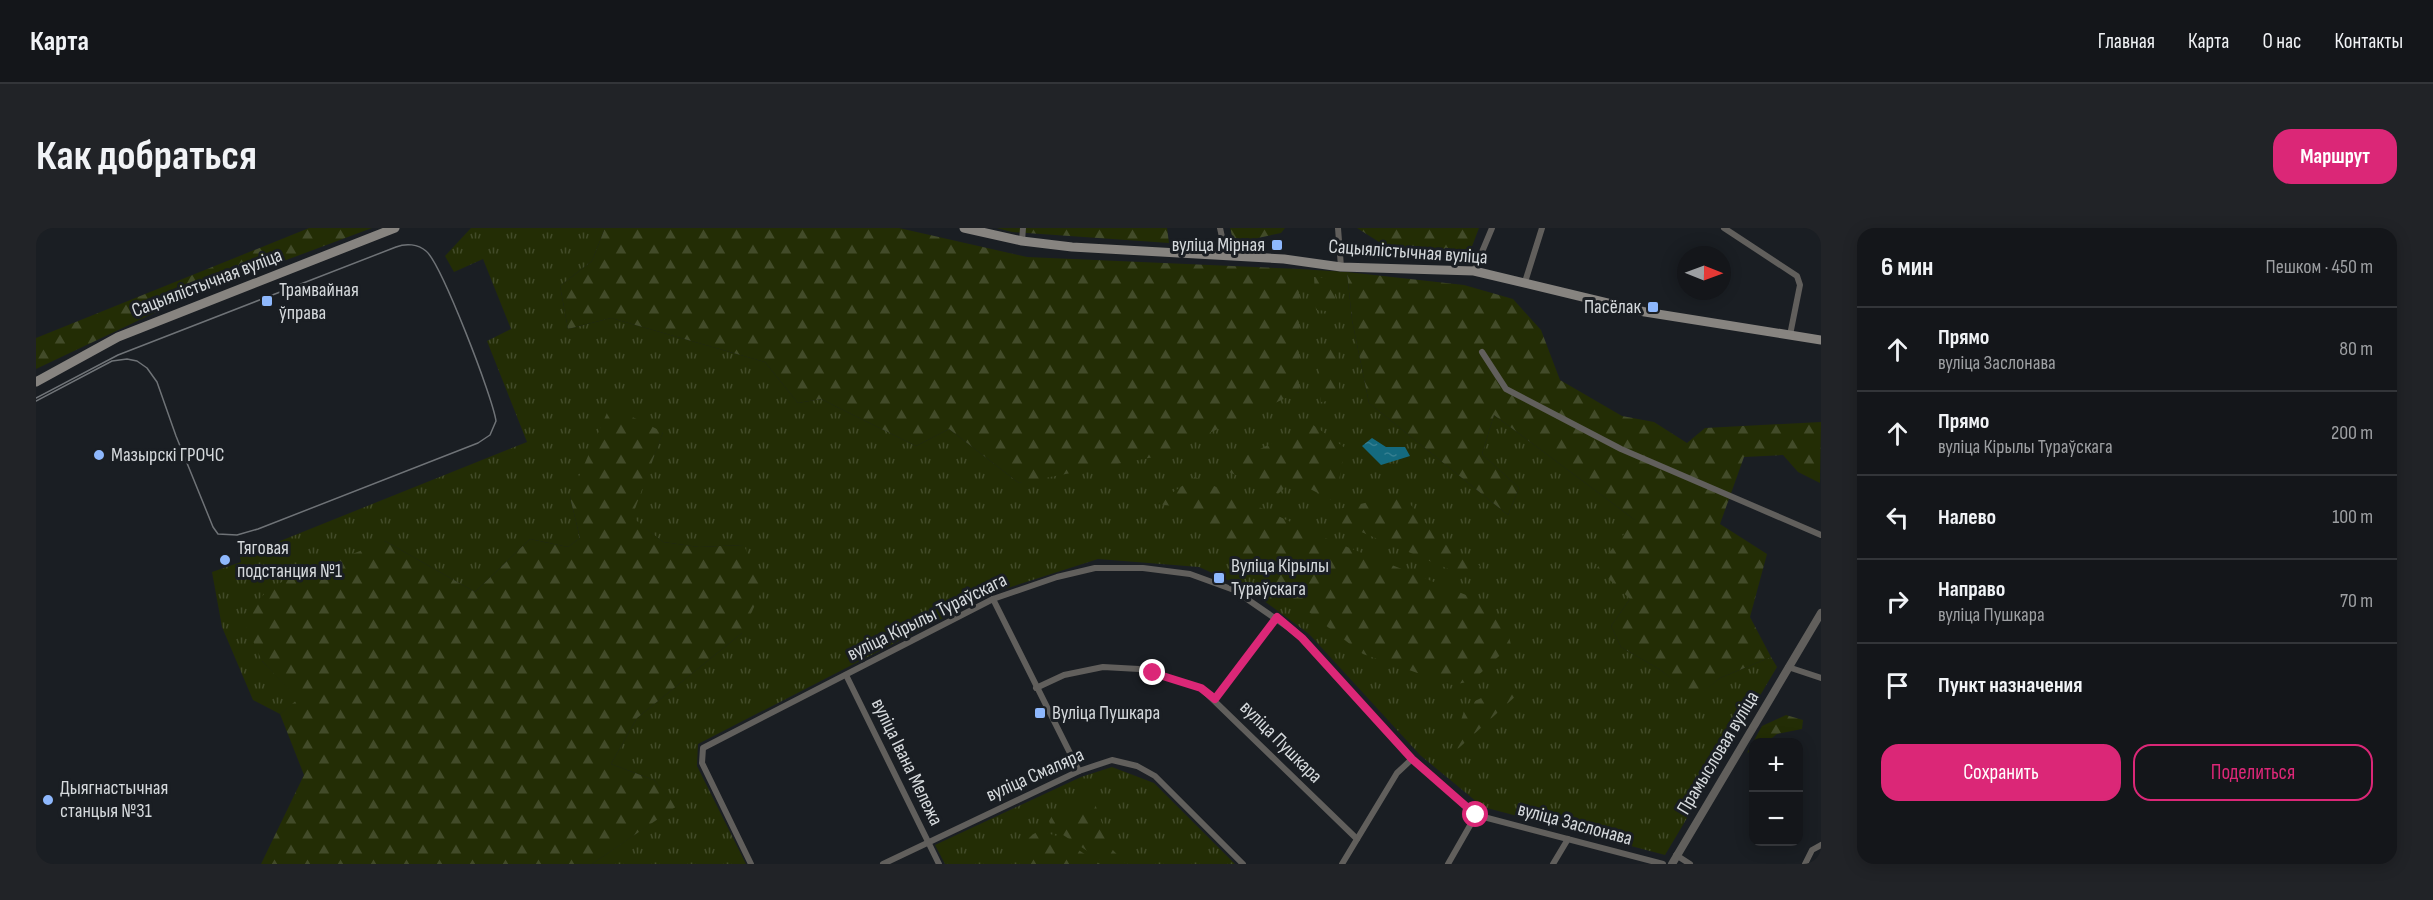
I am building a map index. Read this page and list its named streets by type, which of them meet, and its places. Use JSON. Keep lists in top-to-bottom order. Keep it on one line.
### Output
{"streets":{"main road":["Сацыялістычная вуліца"],"street":["вуліца Кірылы Тураўскага","вуліца Пушкара","Прамысловая вуліца","вуліца Івана Мележа","вуліца Смаляра","вуліца Заслонава"]},"crossings":[["вуліца Кірылы Тураўскага","вуліца Івана Мележа"],["вуліца Кірылы Тураўскага","вуліца Заслонава"],["вуліца Івана Мележа","вуліца Смаляра"]],"places":{"transit":["вуліца Мірная","Трамвайная ўправа","Пасёлак","Вуліца Кірылы Тураўскага","Вуліца Пушкара"],"other":["Мазырскі ГРОЧС","Тяговая подстанция №1","Дыягнастычная станцыя №31"]},"north":"right","page":{"header":"Карта","nav":["Главная","Карта","О нас","Контакты"],"buttons":["Маршрут",["Сохранить","Поделиться"]],"title":"Как добраться","heading":["6 мин","Пешком · 450 m"],"list":[["Прямо","вуліца Заслонава","80 m"],["Прямо","вуліца Кірылы Тураўскага","200 m"],["Налево","100 m"],["Направо","вуліца Пушкара","70 m"],"Пункт назначения"],"map_buttons":["+","−"]}}
